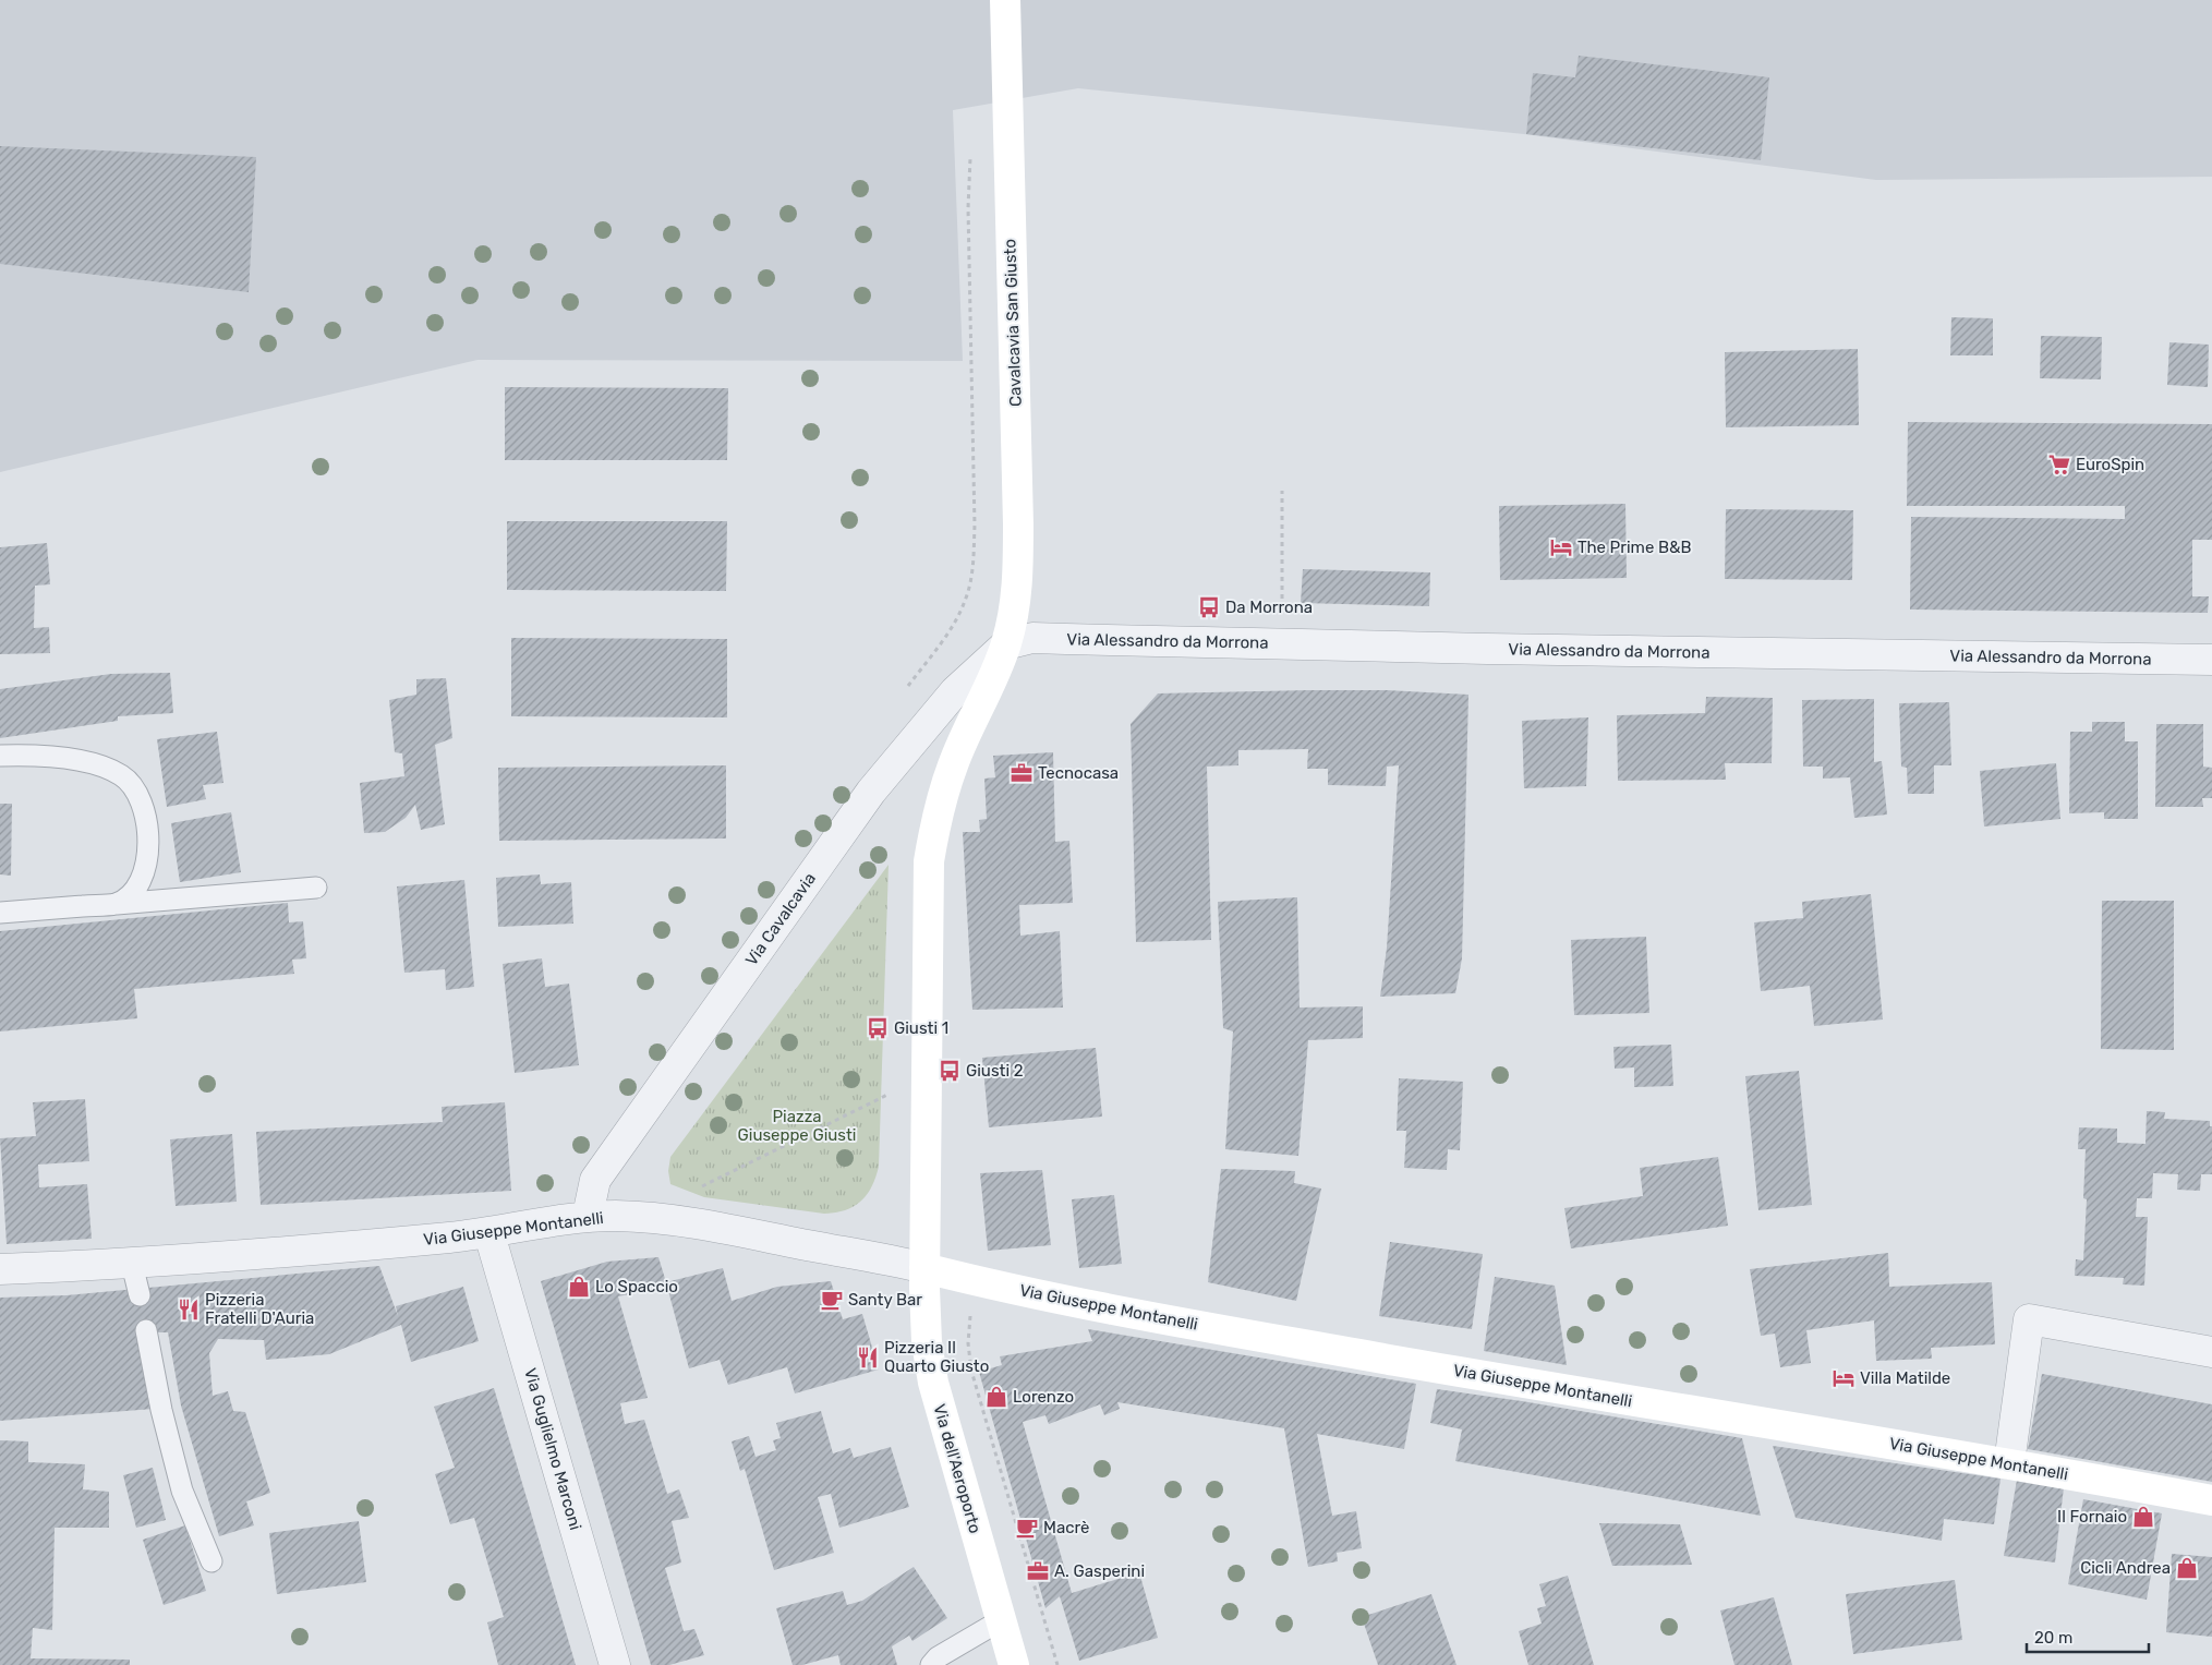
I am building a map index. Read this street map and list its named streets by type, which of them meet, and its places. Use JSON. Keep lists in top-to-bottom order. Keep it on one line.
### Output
{"streets":{"street":["Cavalcavia San Giusto","Via Alessandro da Morrona","Via Cavalcavia","Via Giuseppe Montanelli","Via Guglielmo Marconi","Via dell'Aeroporto"]},"crossings":[["Cavalcavia San Giusto","Via Alessandro da Morrona"],["Cavalcavia San Giusto","Via Cavalcavia"],["Via Alessandro da Morrona","Via Cavalcavia"],["Via Cavalcavia","Via Giuseppe Montanelli"],["Via Giuseppe Montanelli","Via Guglielmo Marconi"],["Via Giuseppe Montanelli","Via dell'Aeroporto"]],"parks":["Piazza Giuseppe Giusti"],"places":{"supermarket":["EuroSpin"],"hotel":["The Prime B&B","Villa Matilde"],"bus stop":["Da Morrona","Giusti 1","Giusti 2"],"office":["Tecnocasa","A. Gasperini"],"shop":["Lo Spaccio","Lorenzo","Il Fornaio","Cicli Andrea"],"cafe":["Santy Bar","Macrè"],"restaurant":["Pizzeria Fratelli D'Auria","Pizzeria Il Quarto Giusto"]},"scale_bar":"20 m"}
